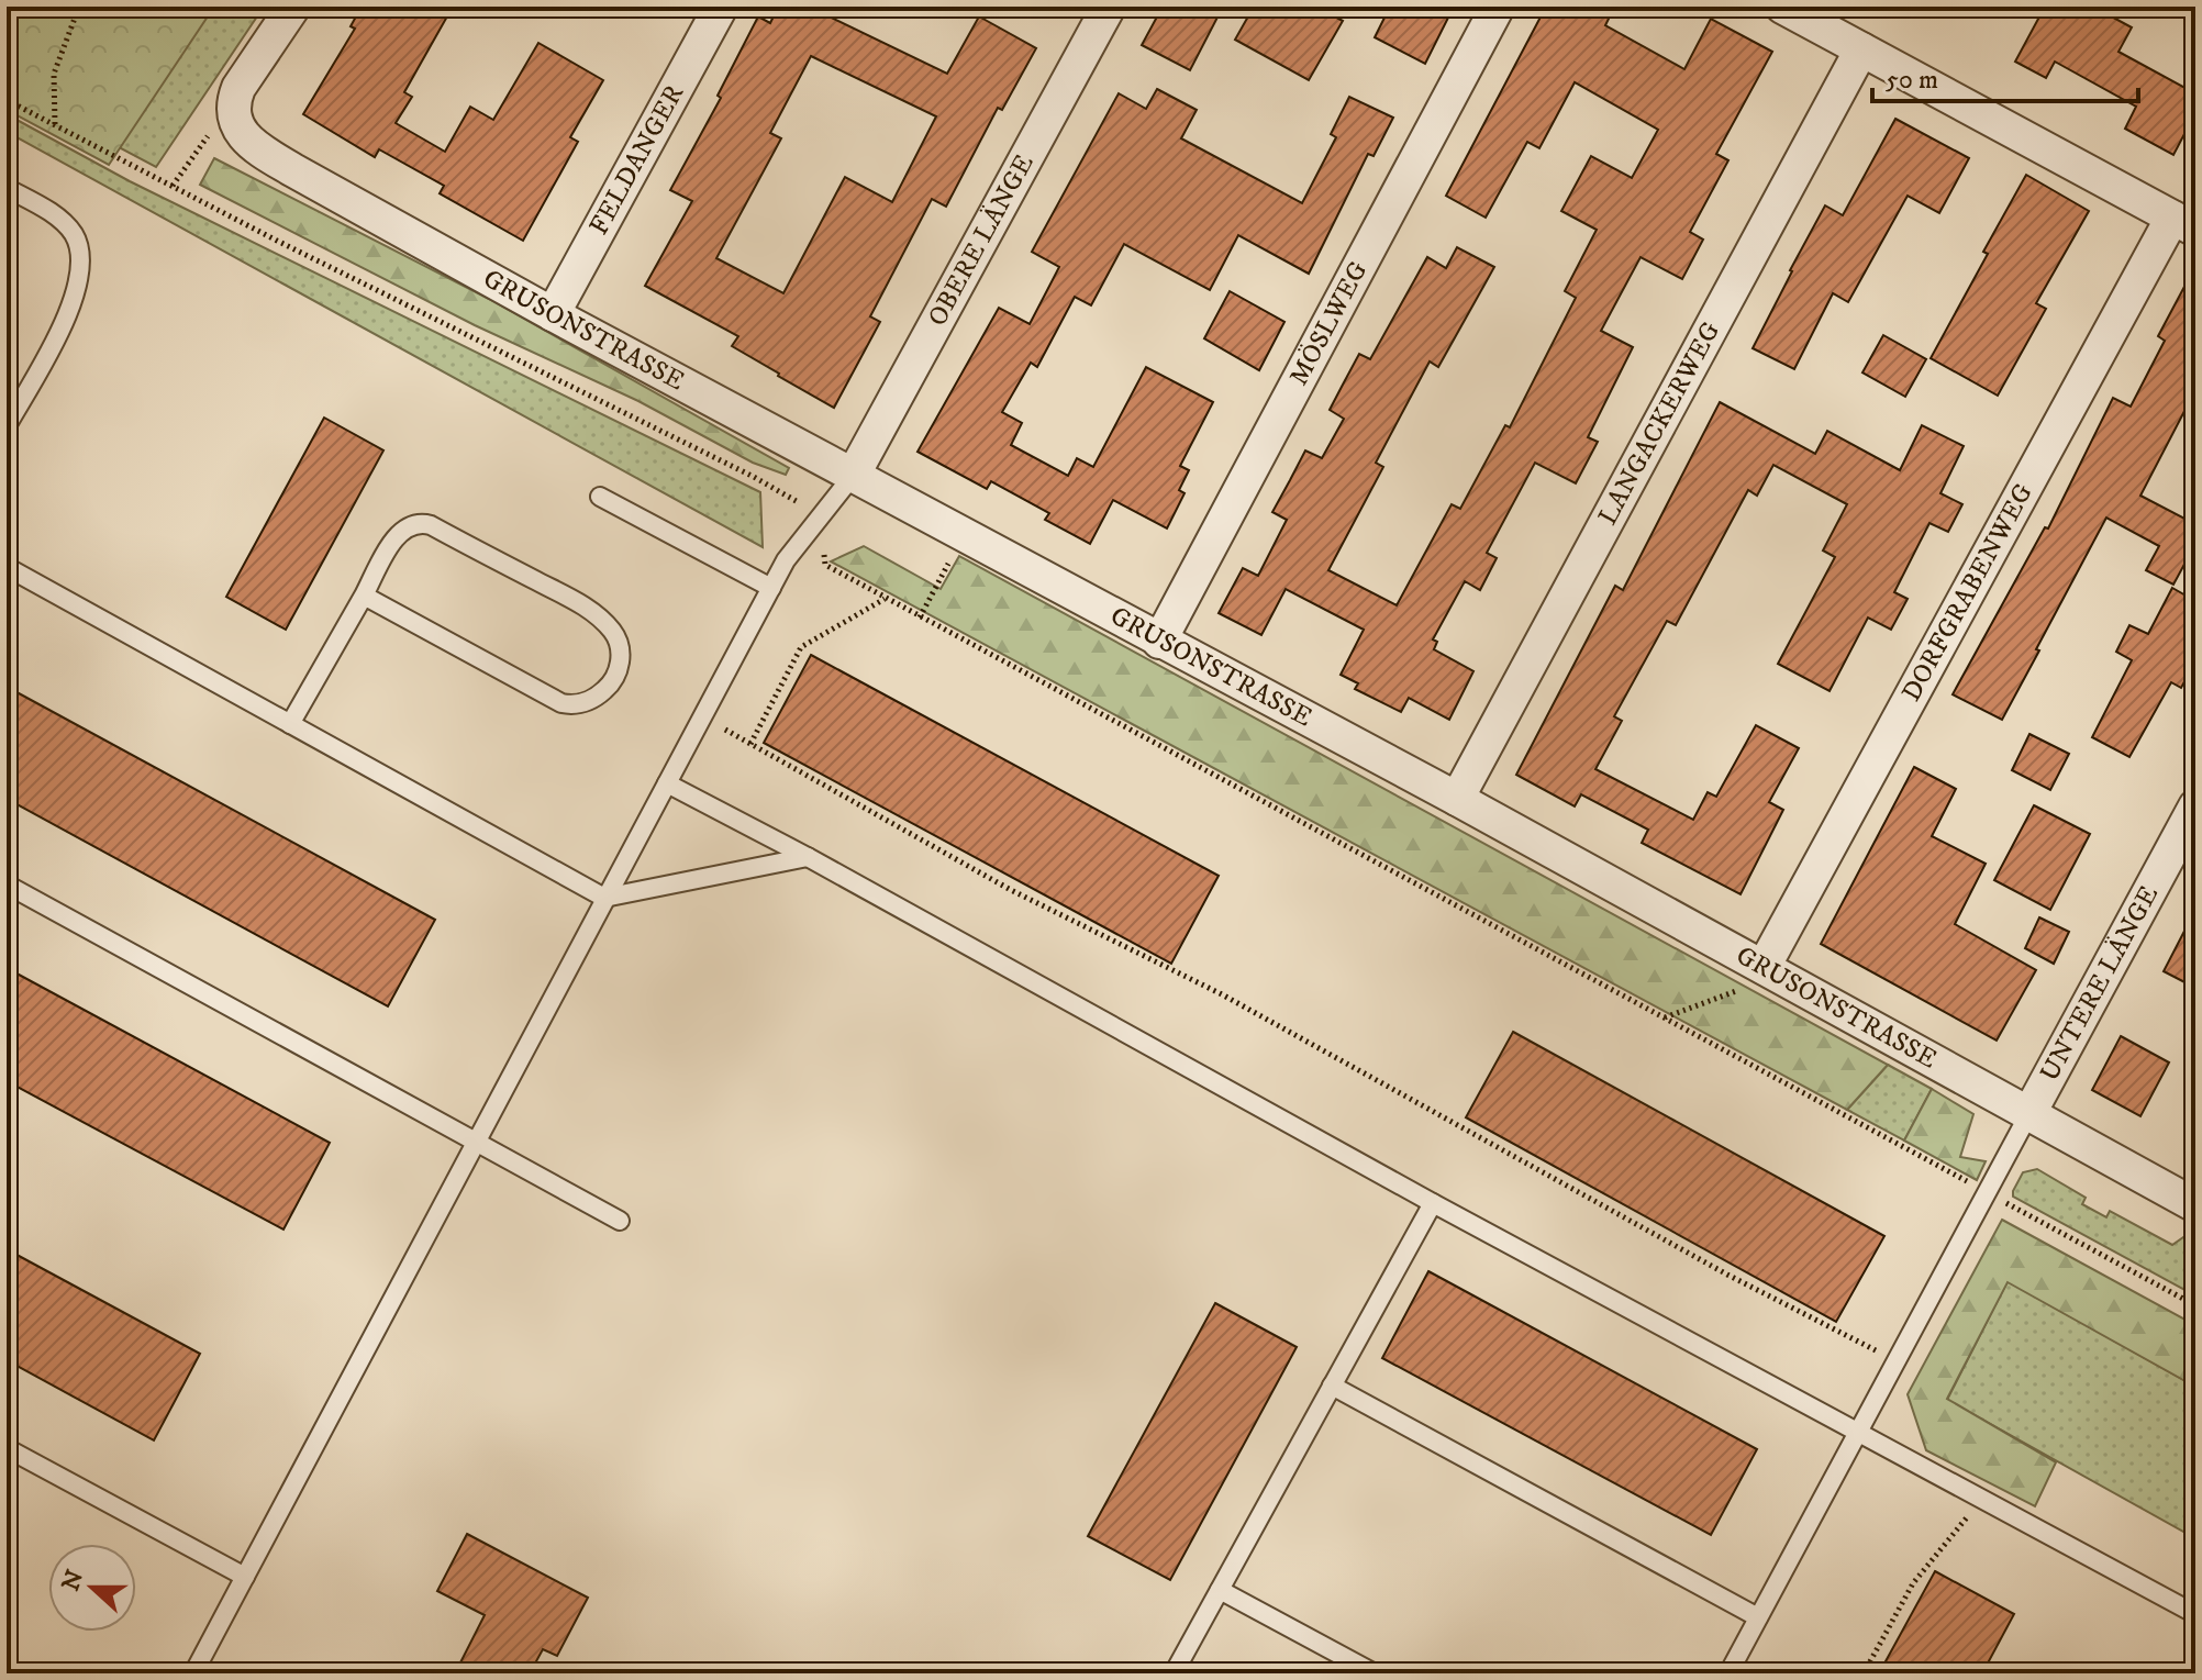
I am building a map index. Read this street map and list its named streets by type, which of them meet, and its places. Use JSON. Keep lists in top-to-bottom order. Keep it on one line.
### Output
{"streets":{"street":["FELDANGER","OBERE LÄNGE","MÖSLWEG","GRUSONSTRASSE","LANGACKERWEG","DORFGRABENWEG","UNTERE LÄNGE"]},"crossings":[["FELDANGER","GRUSONSTRASSE"],["OBERE LÄNGE","GRUSONSTRASSE"],["MÖSLWEG","GRUSONSTRASSE"],["GRUSONSTRASSE","LANGACKERWEG"],["GRUSONSTRASSE","DORFGRABENWEG"],["GRUSONSTRASSE","UNTERE LÄNGE"]],"scale_bar":"50 m","north":"left"}
